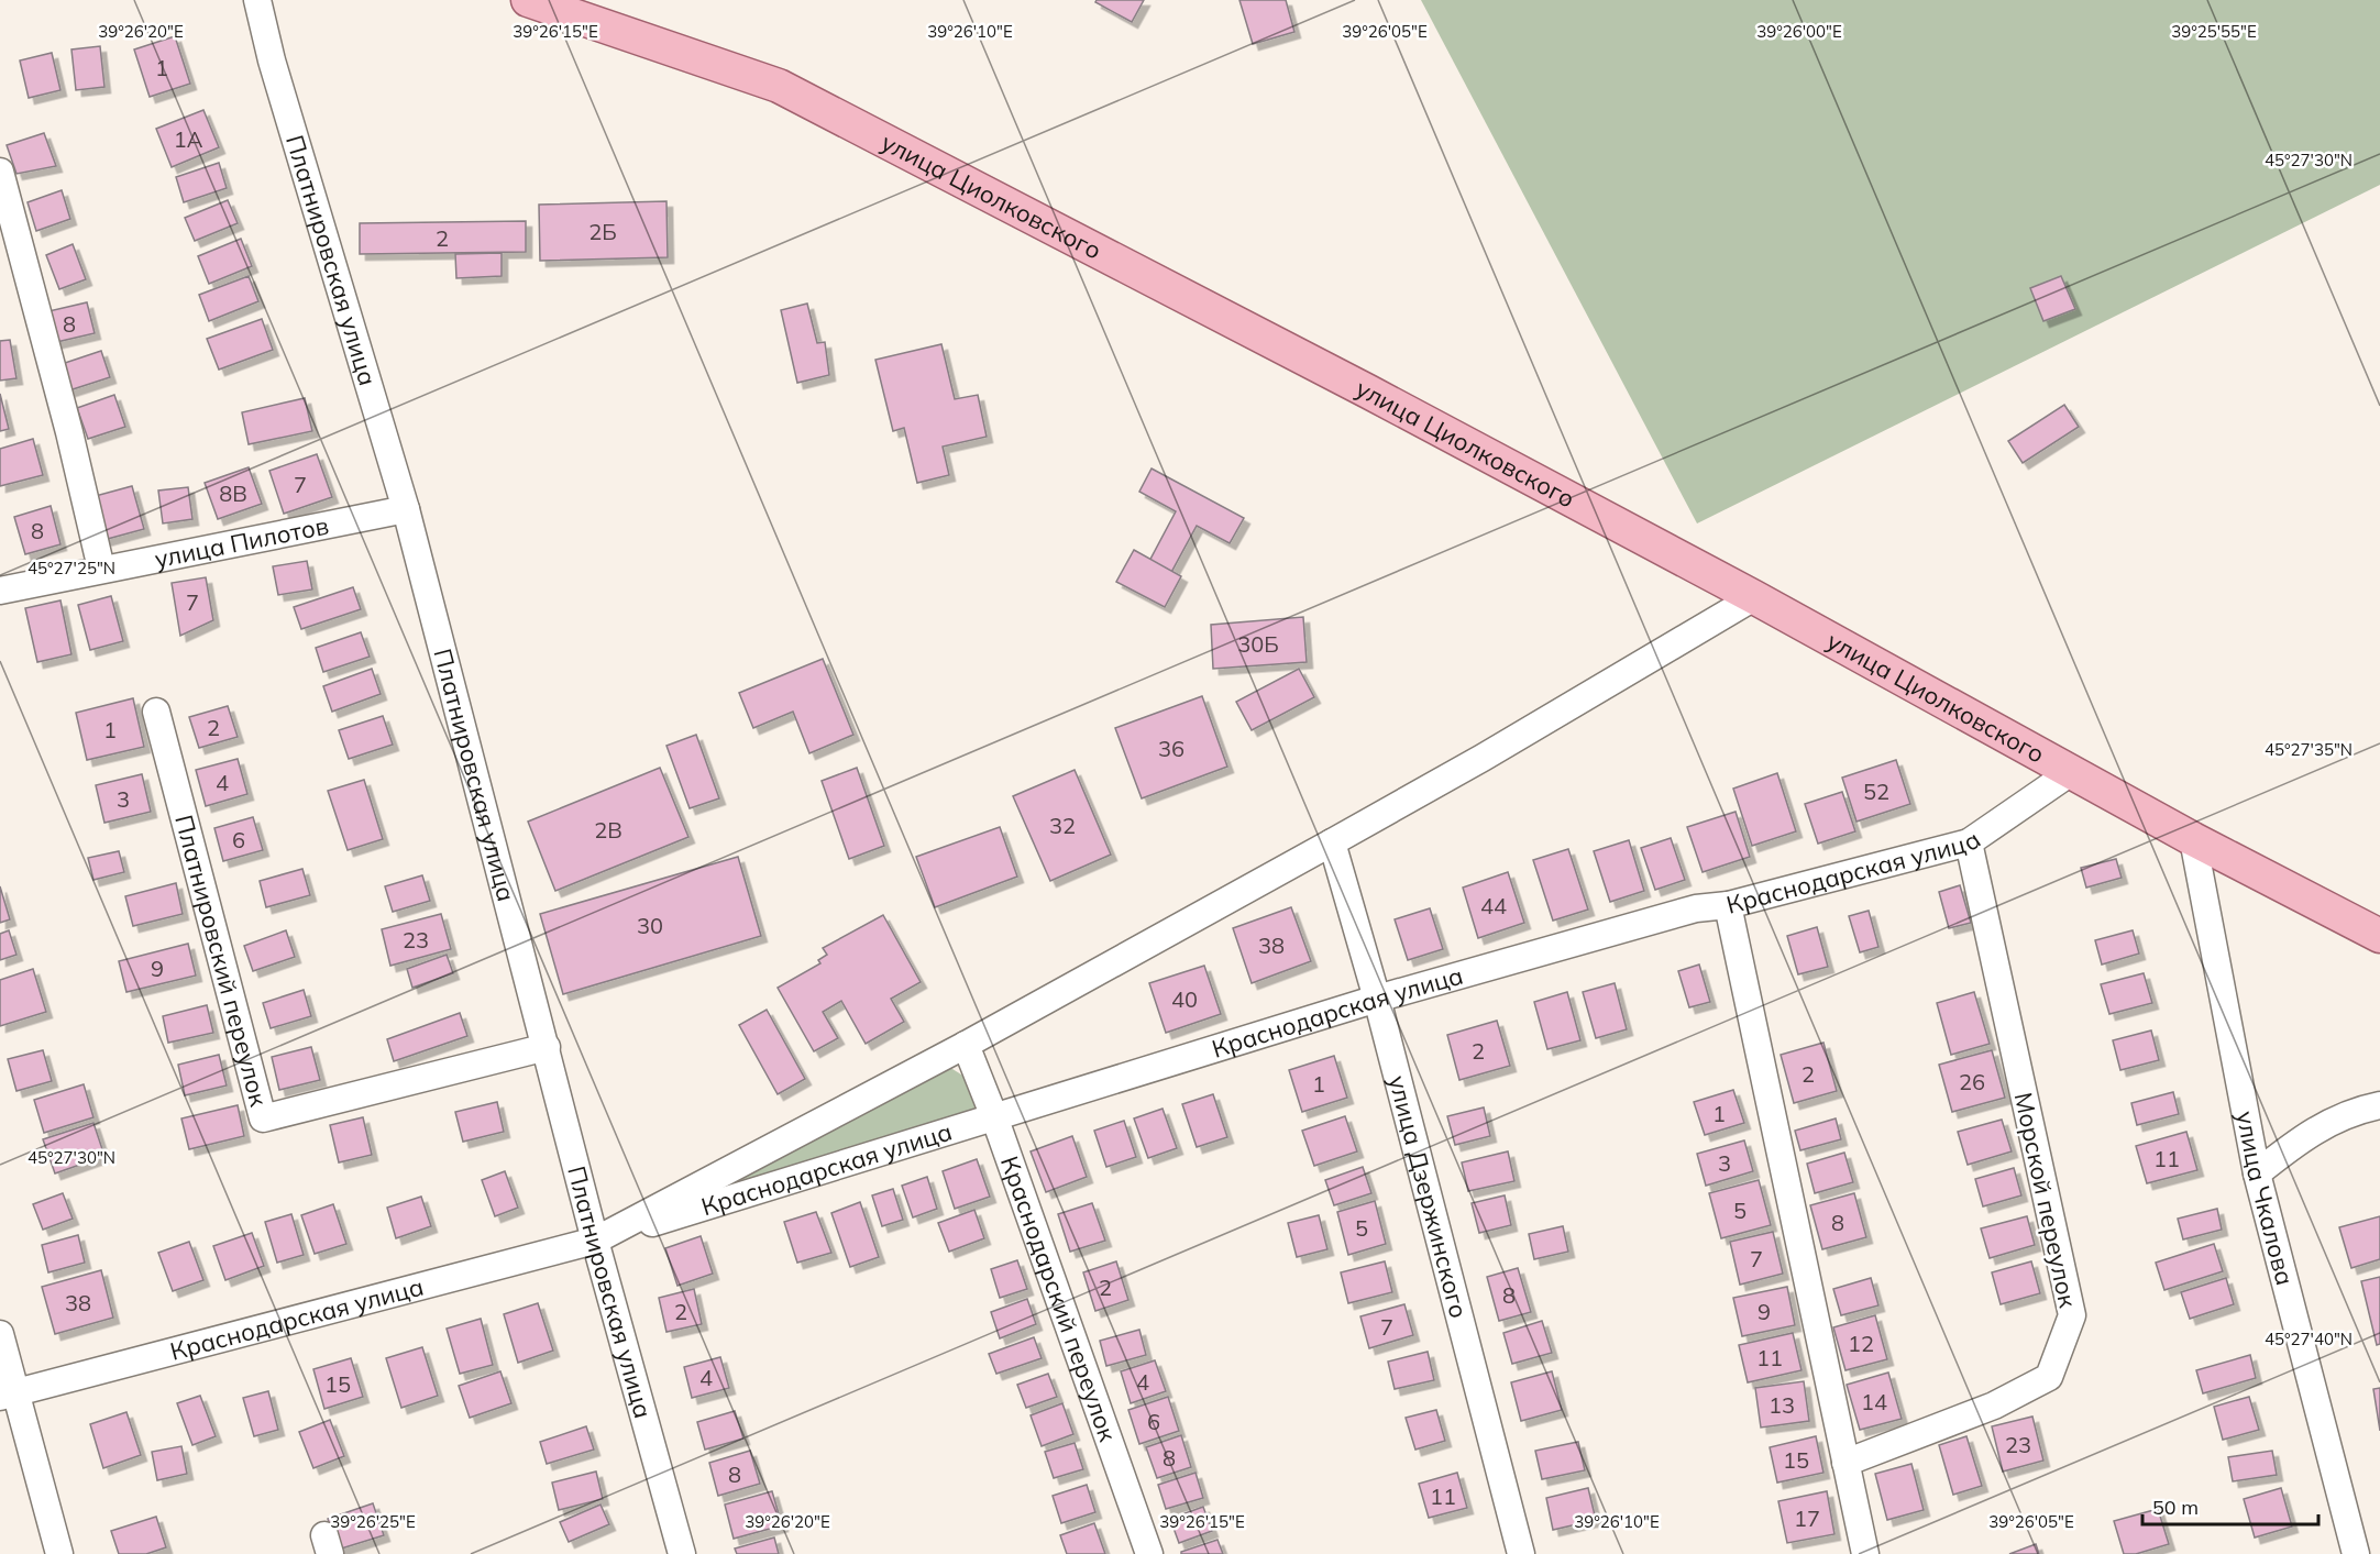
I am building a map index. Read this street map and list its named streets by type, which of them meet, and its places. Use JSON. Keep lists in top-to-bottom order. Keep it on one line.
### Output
{"streets":{"main road":["улица Циолковского"],"street":["Платнировская улица","улица Пилотов","Краснодарская улица","Платнировский переулок","улица Дзержинского","улица Чкалова","Морской переулок","Краснодарский переулок"]},"crossings":[["улица Циолковского","Краснодарская улица"],["улица Циолковского","улица Чкалова"],["Платнировская улица","улица Пилотов"],["Платнировская улица","Краснодарская улица"],["Платнировская улица","Платнировский переулок"],["Краснодарская улица","улица Дзержинского"],["Краснодарская улица","Морской переулок"],["Краснодарская улица","Краснодарский переулок"]],"house_numbers":["1","1А","2Б","2","8","7","8В","8","7","30Б","2","1","36","4","52","3","32","2В","6","44","30","23","38","9","40","2","2","26","1","1","11","3","5","8","5","7","2","8","38","2","9","7","12","11","4","4","15","14","13","6","23","8","15","8","11","17"],"scale_bar":"50 m","coordinates":["39°26'20\"E","39°26'15\"E","39°26'10\"E","39°26'05\"E","39°26'00\"E","39°25'55\"E","45°27'30\"N","45°27'25\"N","45°27'35\"N","45°27'40\"N","39°26'25\"E"]}
